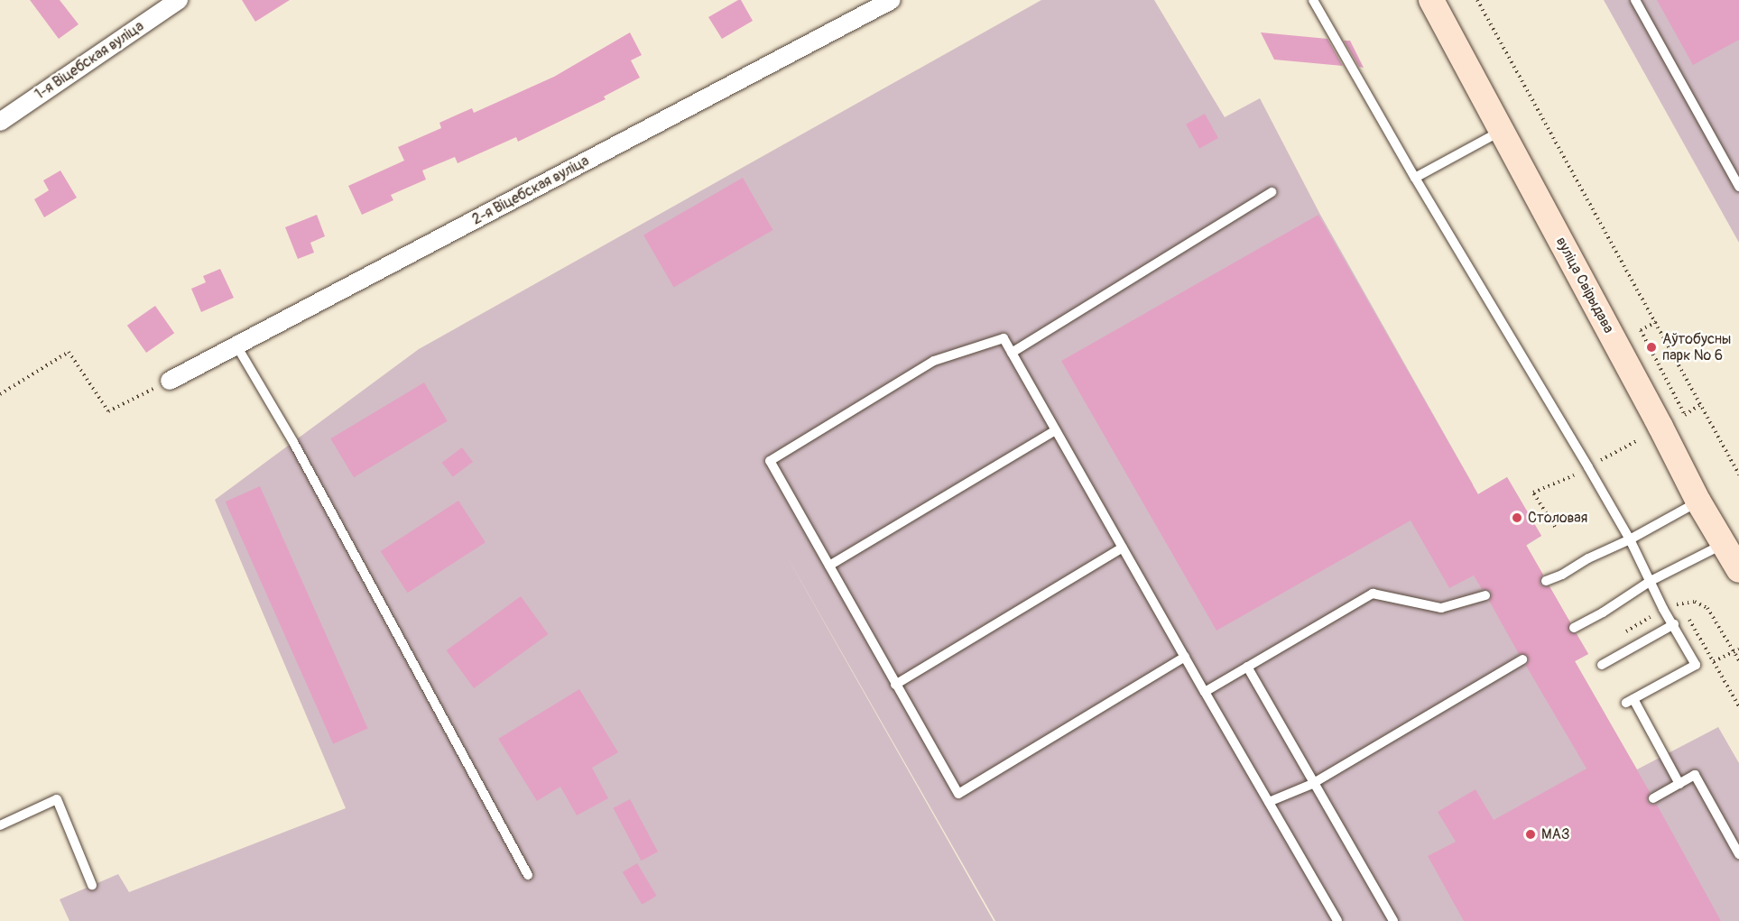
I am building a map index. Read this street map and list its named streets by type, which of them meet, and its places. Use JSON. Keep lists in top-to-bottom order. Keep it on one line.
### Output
{"streets":{"main road":["вуліца Свірыдава"],"street":["1-я Віцебская вуліца","2-я Віцебская вуліца"]},"places":["Аўтобусны парк № 6","Столовая","МАЗ"]}
